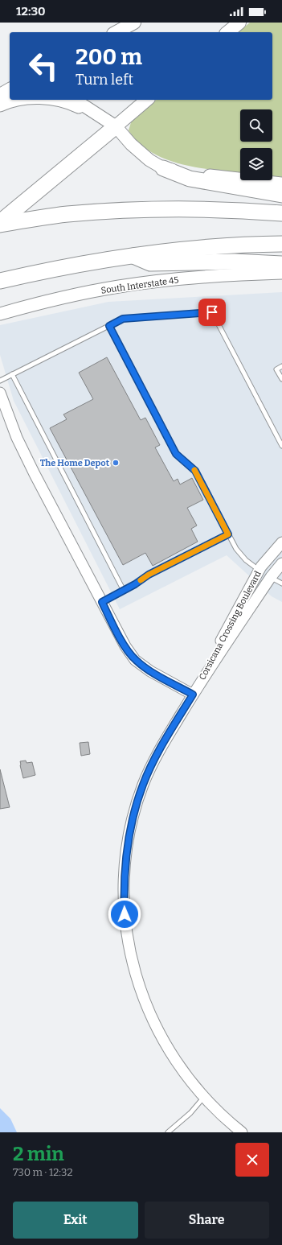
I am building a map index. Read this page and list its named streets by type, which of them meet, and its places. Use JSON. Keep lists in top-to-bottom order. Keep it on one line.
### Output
{"streets":{"main road":["South Interstate 45"],"street":["Corsicana Crossing Boulevard"]},"places":["The Home Depot"],"page":{"status":"12:30","turn":["200 m","Turn left"],"heading":["2 min","730 m · 12:32"],"buttons":["Exit","Share"]}}
